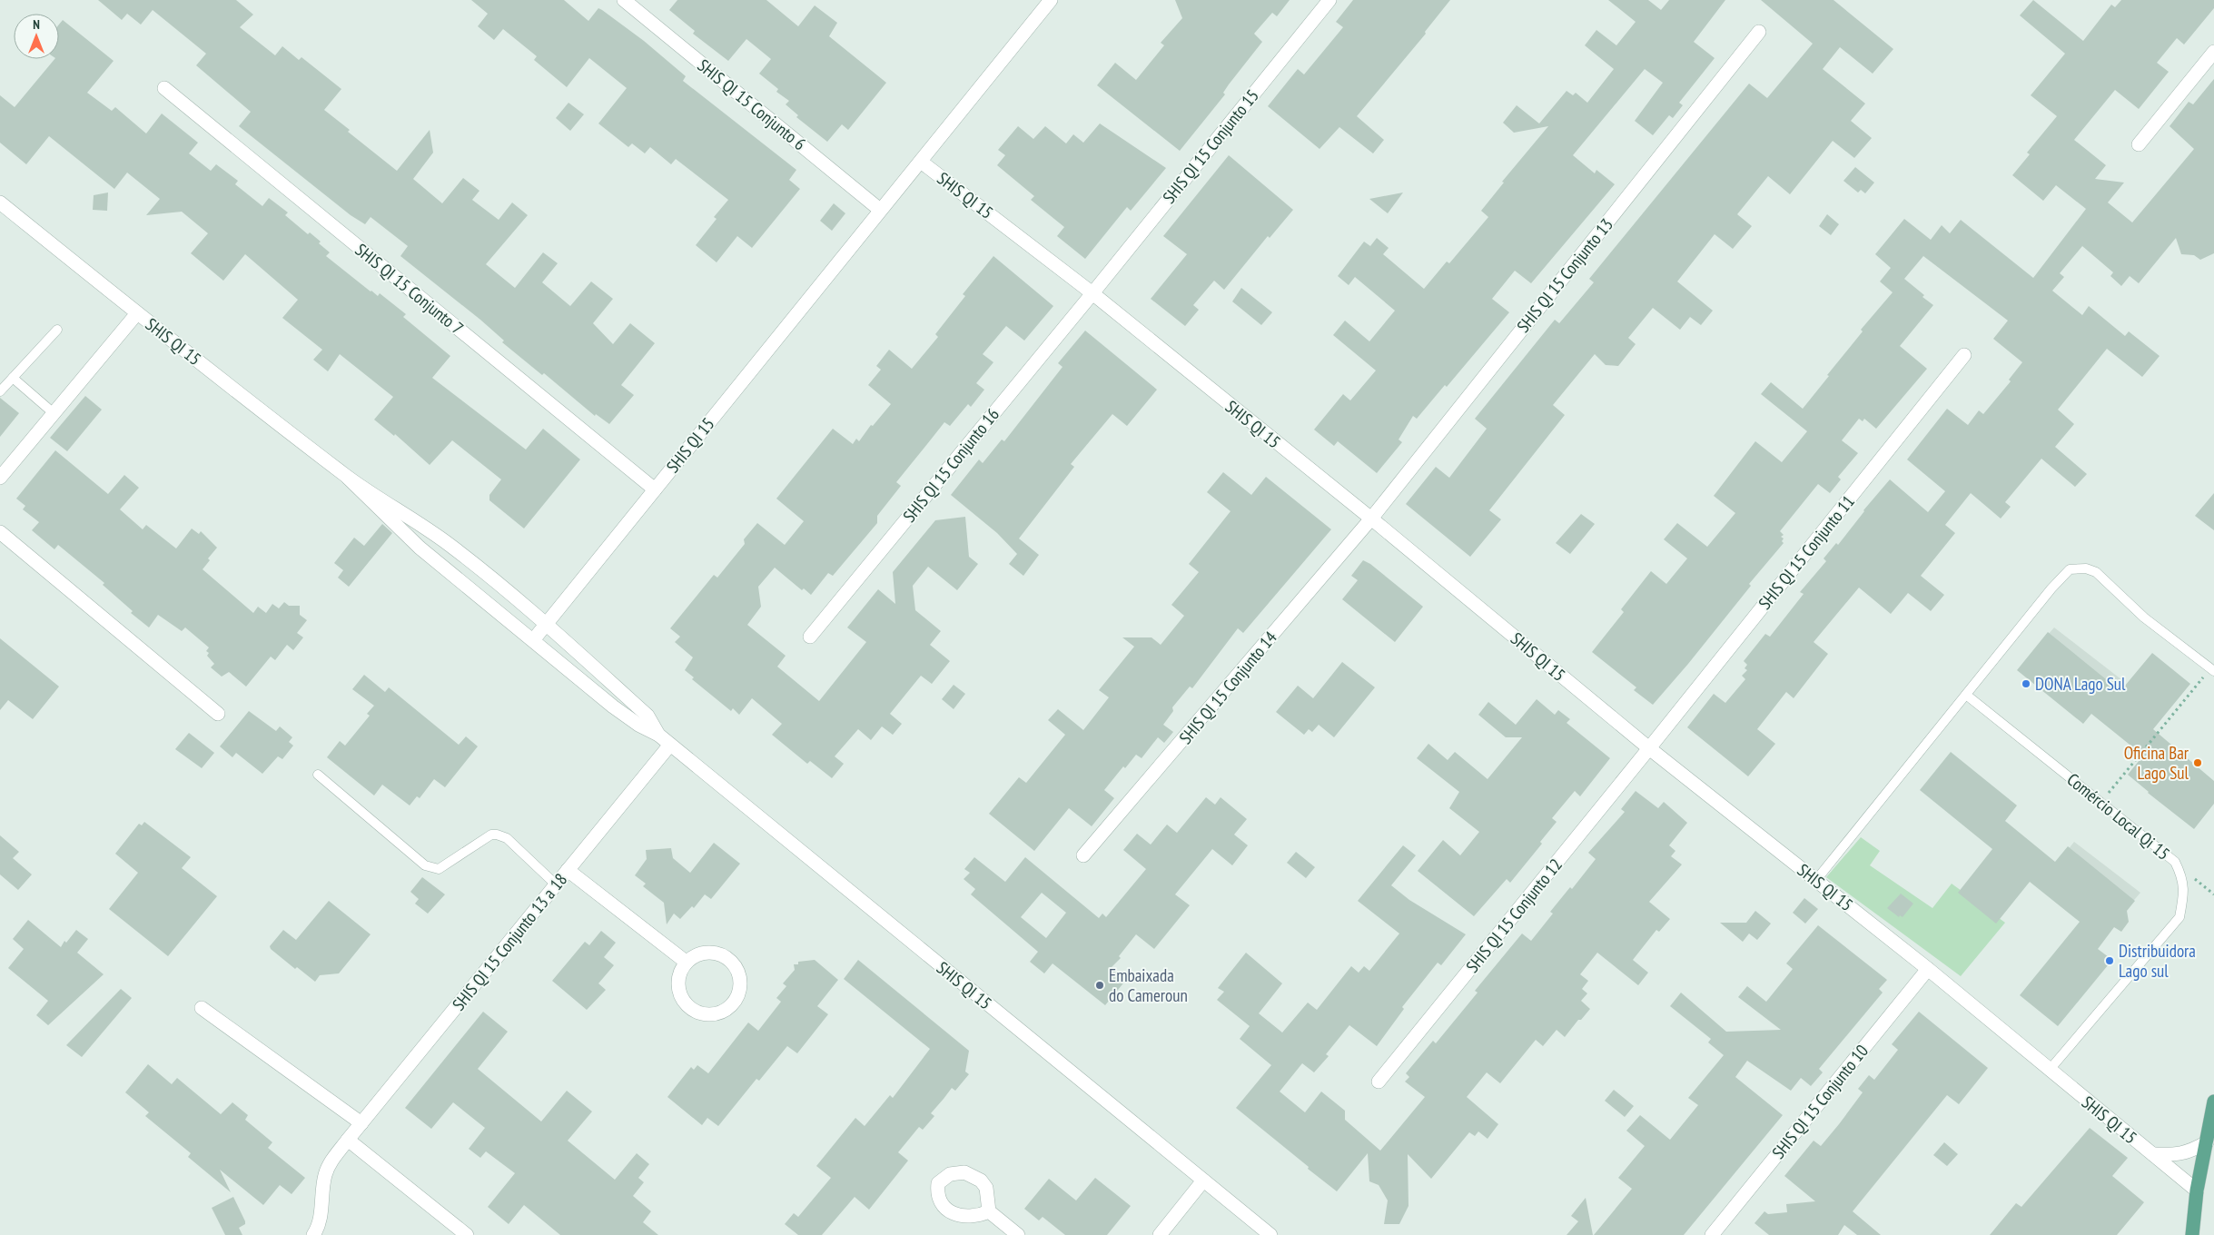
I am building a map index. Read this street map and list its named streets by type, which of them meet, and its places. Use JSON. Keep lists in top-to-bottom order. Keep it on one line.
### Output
{"streets":{"street":["SHIS QI 15 Conjunto 6","SHIS QI 15 Conjunto 15","SHIS QI 15","SHIS QI 15 Conjunto 13","SHIS QI 15 Conjunto 7","SHIS QI 15 Conjunto 16","SHIS QI 15 Conjunto 11","SHIS QI 15 Conjunto 14","SHIS QI 15 Conjunto 12","SHIS QI 15 Conjunto 13 a 18","SHIS QI 15 Conjunto 10"],"lane":["Comércio Local Qi 15"]},"crossings":[["SHIS QI 15 Conjunto 6","SHIS QI 15"],["SHIS QI 15 Conjunto 15","SHIS QI 15"],["SHIS QI 15 Conjunto 15","SHIS QI 15 Conjunto 16"],["SHIS QI 15","SHIS QI 15 Conjunto 13"],["SHIS QI 15","SHIS QI 15 Conjunto 7"],["SHIS QI 15","SHIS QI 15 Conjunto 16"],["SHIS QI 15","SHIS QI 15 Conjunto 11"],["SHIS QI 15","SHIS QI 15 Conjunto 14"],["SHIS QI 15","Comércio Local Qi 15"],["SHIS QI 15","SHIS QI 15 Conjunto 12"],["SHIS QI 15","SHIS QI 15 Conjunto 13 a 18"],["SHIS QI 15","SHIS QI 15 Conjunto 10"],["SHIS QI 15 Conjunto 13","SHIS QI 15 Conjunto 14"],["SHIS QI 15 Conjunto 11","SHIS QI 15 Conjunto 12"]],"places":["DONA Lago Sul","Oficina Bar Lago Sul","Distribuidora Lago sul","Embaixada do Cameroun"],"north":"top"}
